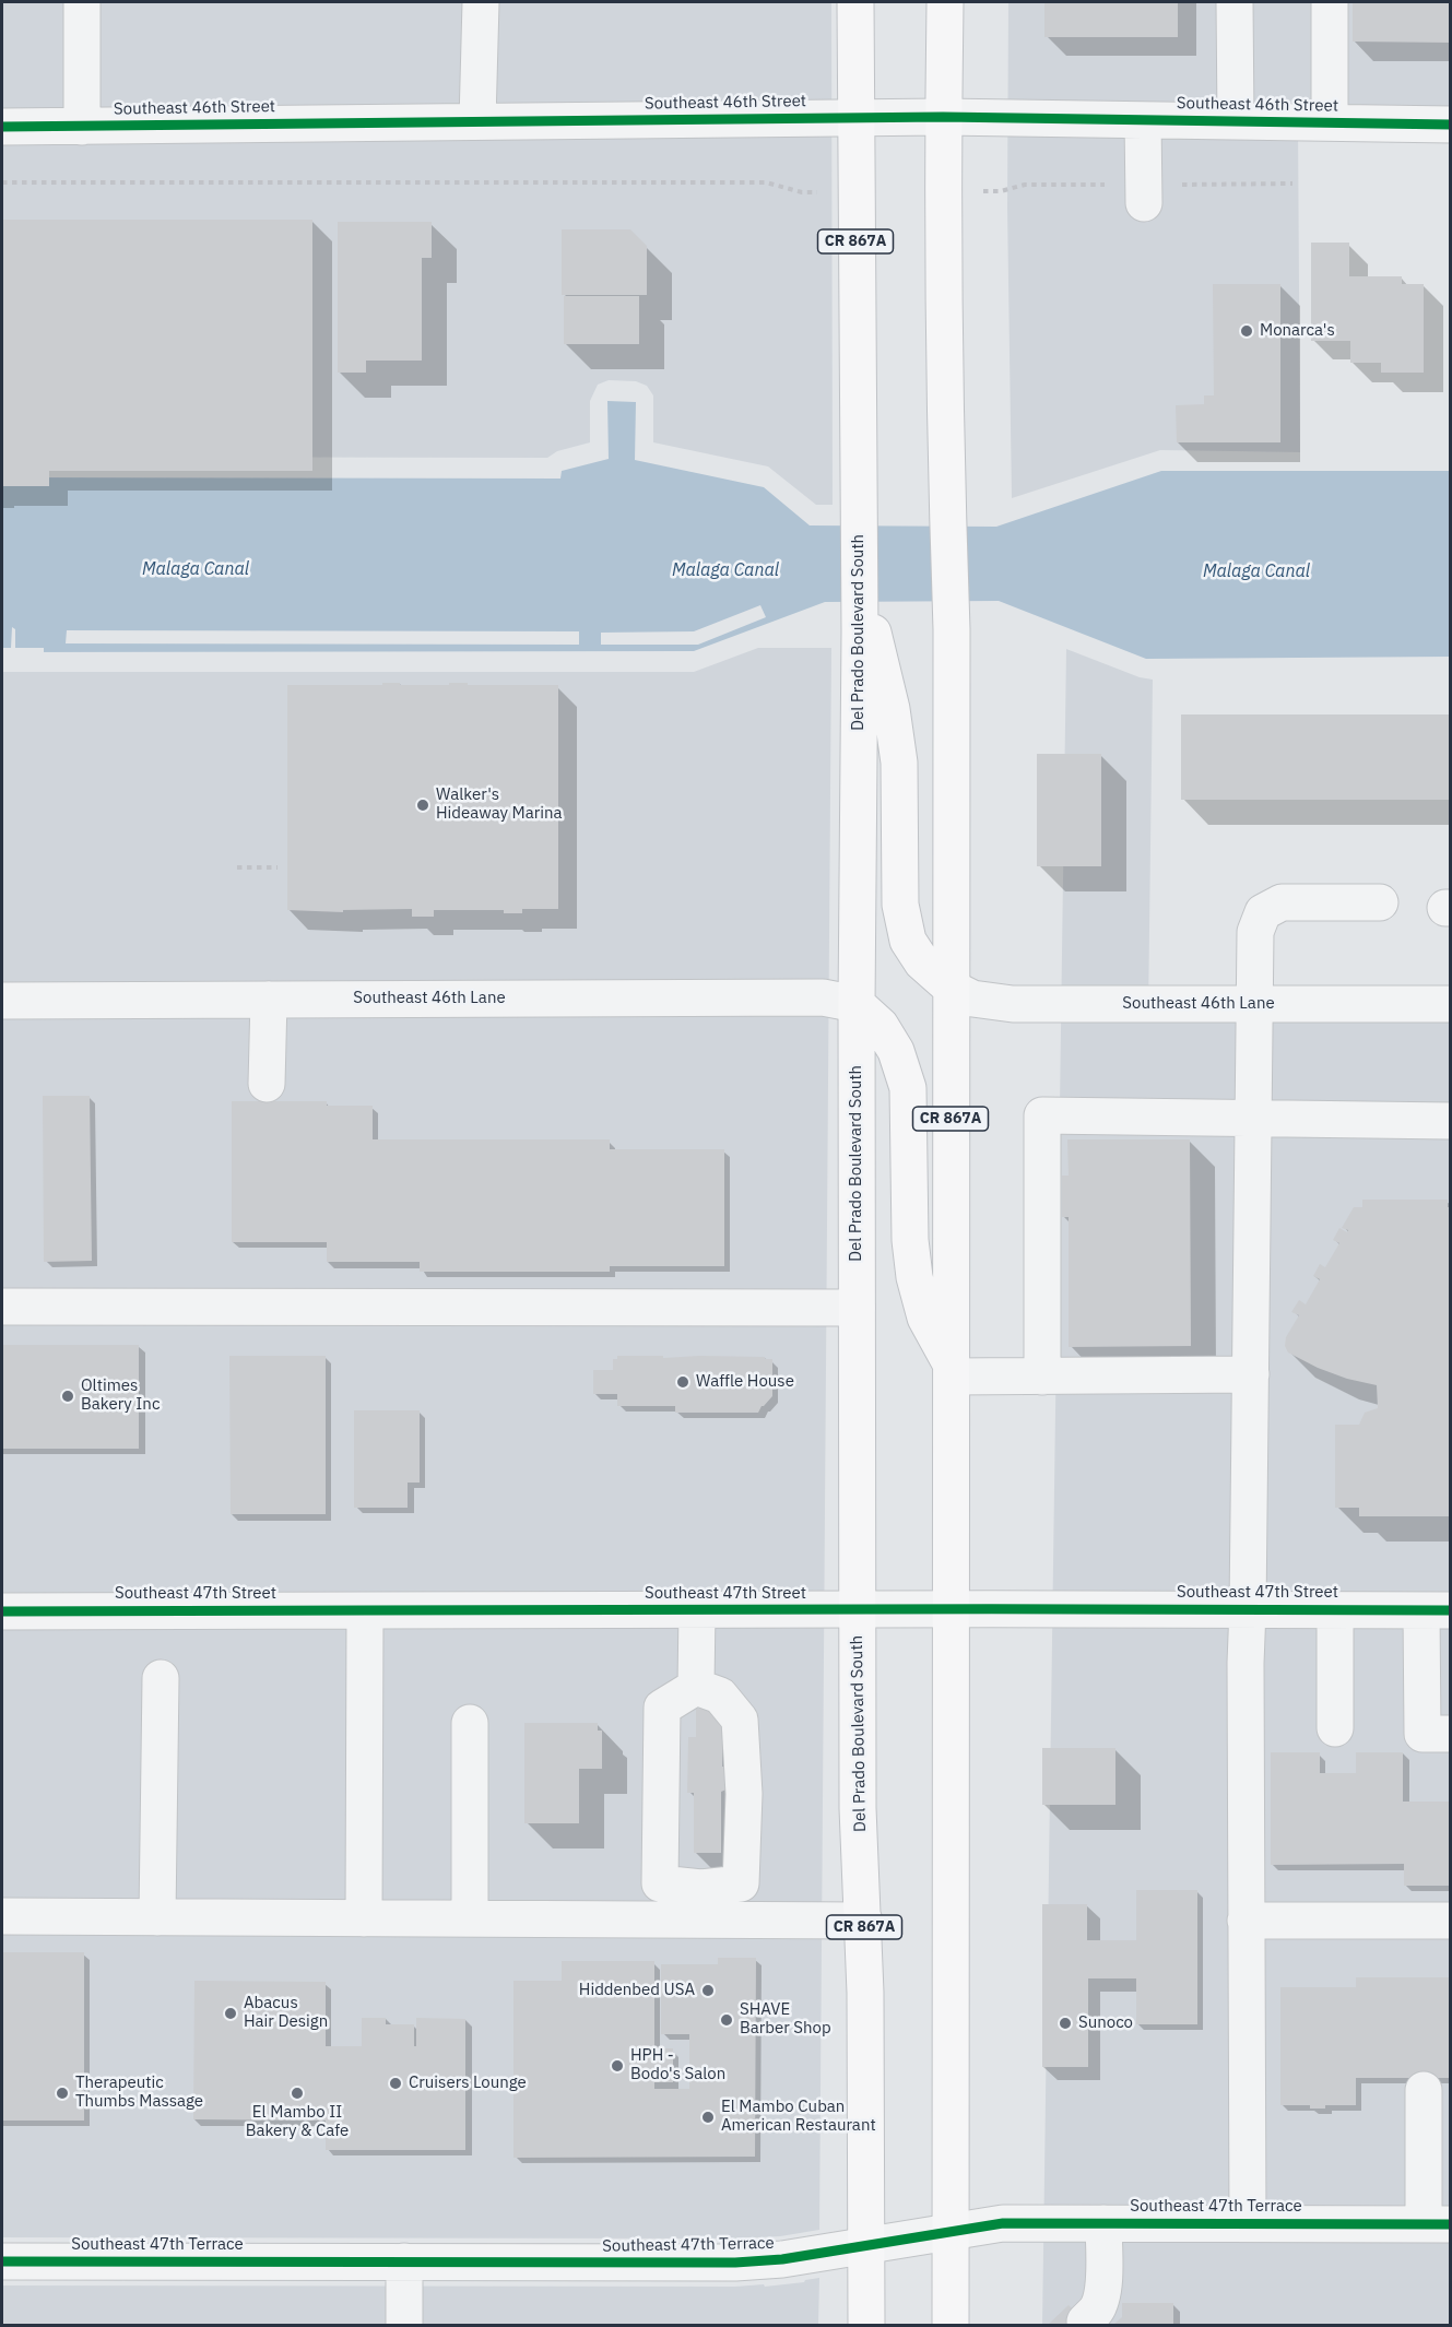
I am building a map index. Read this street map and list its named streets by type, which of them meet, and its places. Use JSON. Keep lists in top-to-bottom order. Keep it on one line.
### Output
{"streets":{"main road":["CR 867A","Del Prado Boulevard South"],"street":["Southeast 46th Street","Southeast 46th Lane","Southeast 47th Street","Southeast 47th Terrace"]},"crossings":[["Southeast 46th Street","CR 867A"],["Southeast 46th Street","Del Prado Boulevard South"],["CR 867A","Southeast 46th Lane"],["CR 867A","Southeast 47th Street"],["CR 867A","Southeast 47th Terrace"],["Del Prado Boulevard South","Southeast 46th Lane"],["Del Prado Boulevard South","Southeast 47th Street"],["Del Prado Boulevard South","Southeast 47th Terrace"]],"water":["Malaga Canal"],"places":["Monarca's","Walker's Hideaway Marina","Waffle House","Oltimes Bakery Inc","Hiddenbed USA","Abacus Hair Design","SHAVE Barber Shop","Sunoco","HPH - Bodo's Salon","Cruisers Lounge","Therapeutic Thumbs Massage","El Mambo II Bakery & Cafe","El Mambo Cuban American Restaurant"]}
